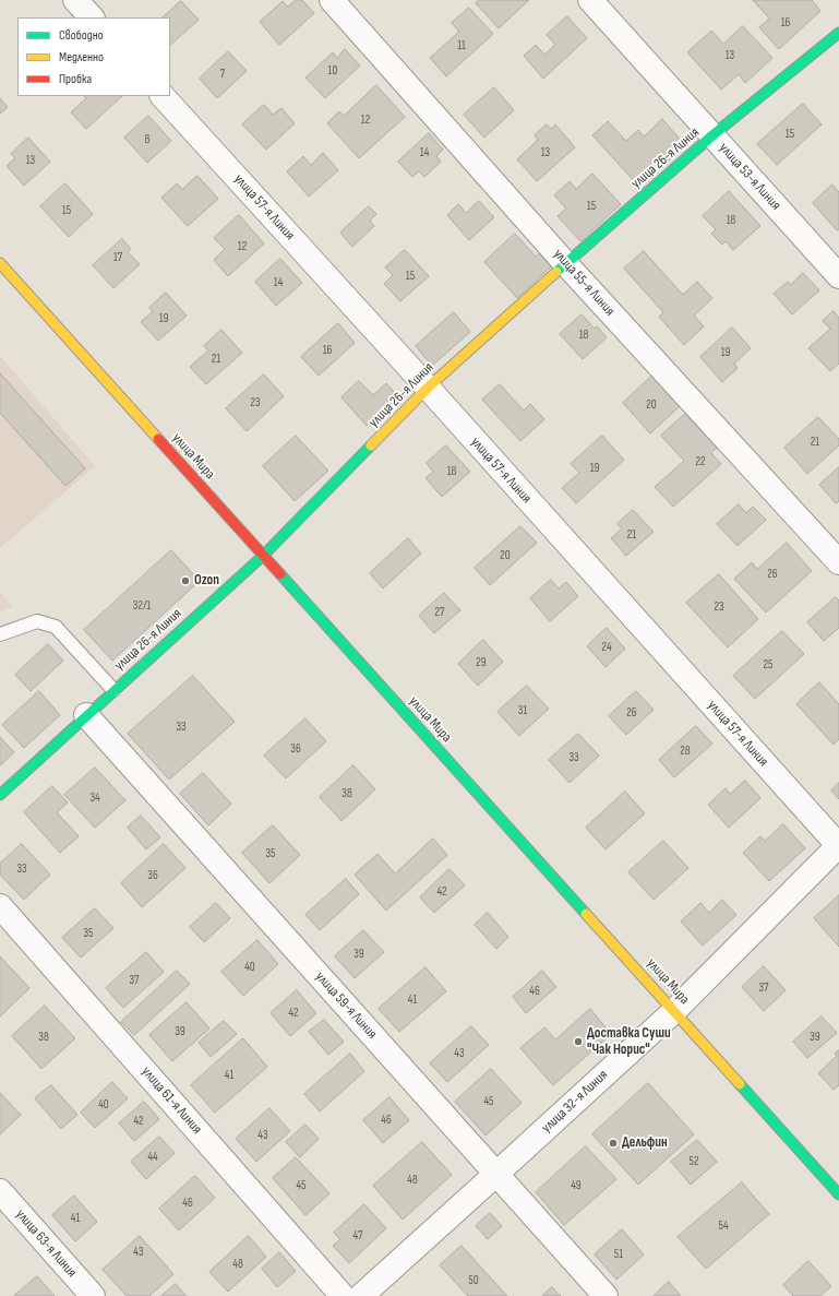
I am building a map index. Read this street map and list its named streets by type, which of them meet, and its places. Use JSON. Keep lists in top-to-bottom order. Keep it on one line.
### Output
{"streets":{"main road":["улица 26-я Линия","улица Мира"],"street":["улица 53-я Линия","улица 57-я Линия","улица 55-я Линия","улица 59-я Линия","улица 61-я Линия","улица 32-я Линия","улица 63-я Линия"]},"crossings":[["улица 26-я Линия","улица 53-я Линия"],["улица 26-я Линия","улица 57-я Линия"],["улица 26-я Линия","улица 55-я Линия"],["улица 26-я Линия","улица Мира"],["улица 26-я Линия","улица 59-я Линия"],["улица 57-я Линия","улица 32-я Линия"],["улица Мира","улица 32-я Линия"],["улица 59-я Линия","улица 32-я Линия"]],"places":["Ozon","Доставка Суши \"Чак Норис\"","Дельфин"],"house_numbers":["16","11","13","10","7","12","15","8","14","13","13","15","15","18","12","17","15","14","19","18","16","19","21","23","20","21","22","19","18","21","20","26","32/1","23","27","24","29","25","31","26","33","36","28","33","38","34","35","33","36","42","35","39","40","37","37","46","41","42","39","38","39","43","41","45","40","46","42","43","44","52","48","45","49","46","41","54","47","43","51","48","50"],"legend":["Свободно","Медленно","Пробка"]}
